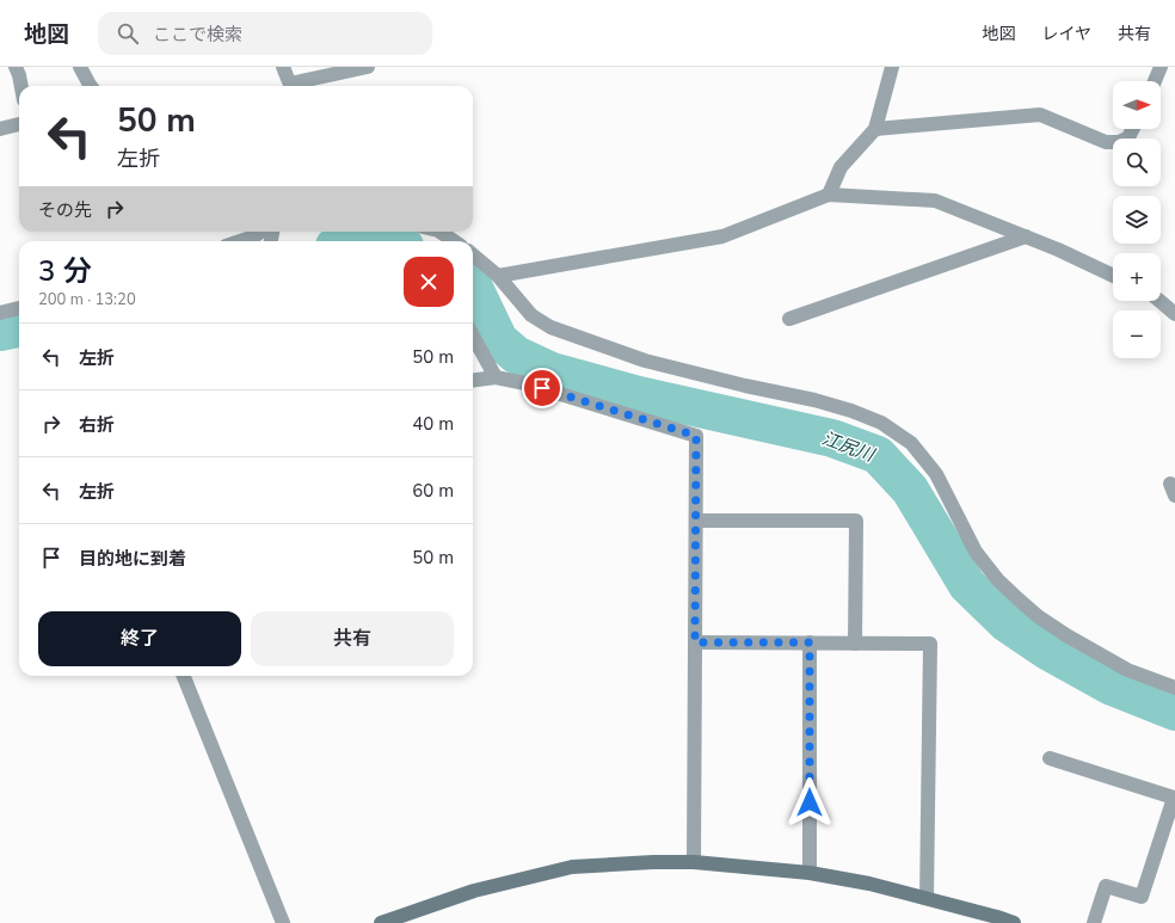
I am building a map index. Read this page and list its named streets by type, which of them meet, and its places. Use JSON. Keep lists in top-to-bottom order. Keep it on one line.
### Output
{"water":["江尻川"],"north":"right","page":{"header":"地図","search":"ここで検索","nav":["地図","レイヤ","共有"],"map_buttons":["+","−"],"turn":["50 m","左折"],"then":"その先","heading":["3 分","200 m · 13:20"],"list":[{"name":"左折","value":"50 m"},{"name":"右折","value":"40 m"},{"name":"左折","value":"60 m"},{"name":"目的地に到着","value":"50 m"}],"buttons":["終了","共有"]}}
